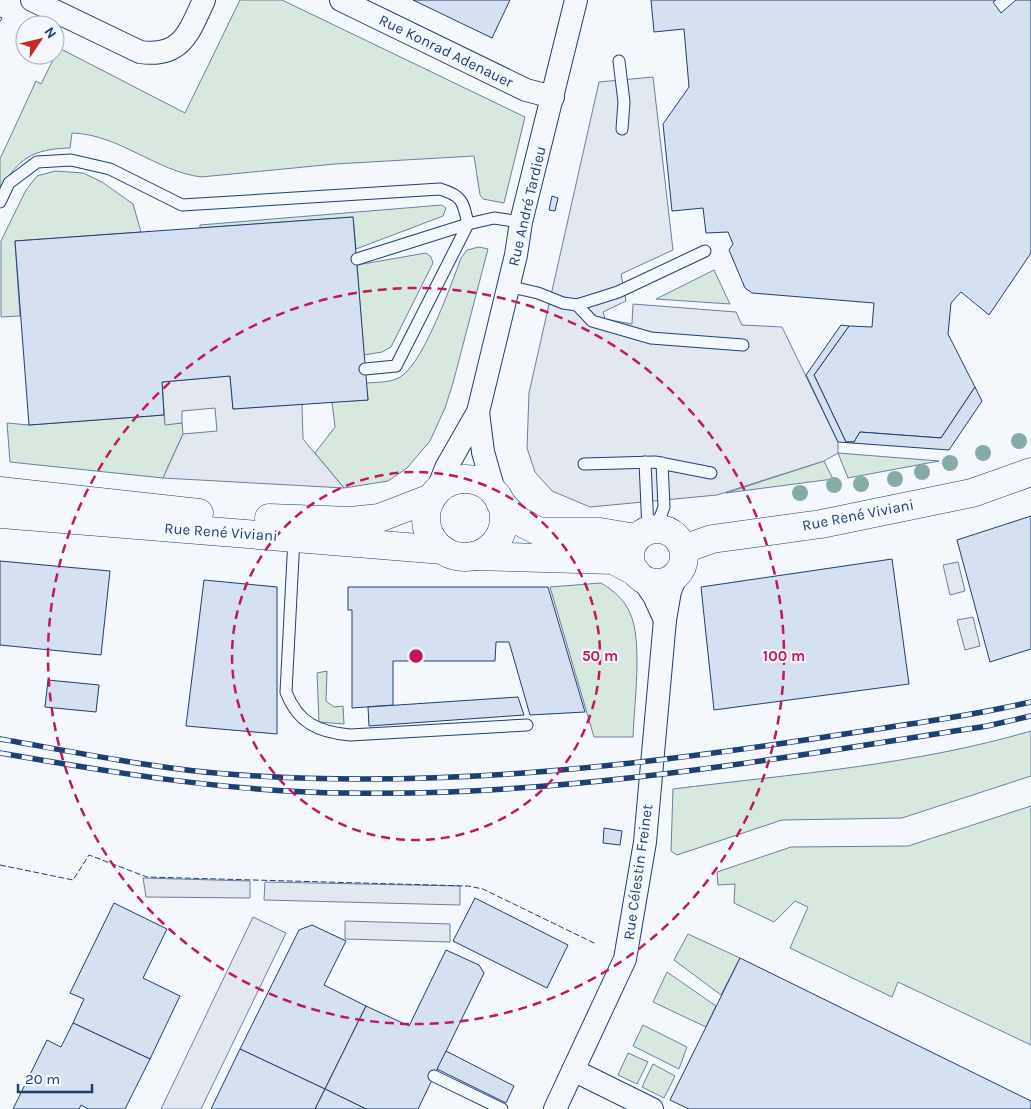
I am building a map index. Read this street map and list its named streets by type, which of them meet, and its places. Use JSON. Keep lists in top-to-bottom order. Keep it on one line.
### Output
{"streets":{"main road":["Rue René Viviani"],"street":["Rue Konrad Adenauer","Rue André Tardieu","Rue Célestin Freinet"]},"crossings":[["Rue Konrad Adenauer","Rue André Tardieu"],["Rue André Tardieu","Rue René Viviani"],["Rue René Viviani","Rue Célestin Freinet"]],"scale_bar":"20 m","north":"top right","rings":["50 m","100 m"]}
